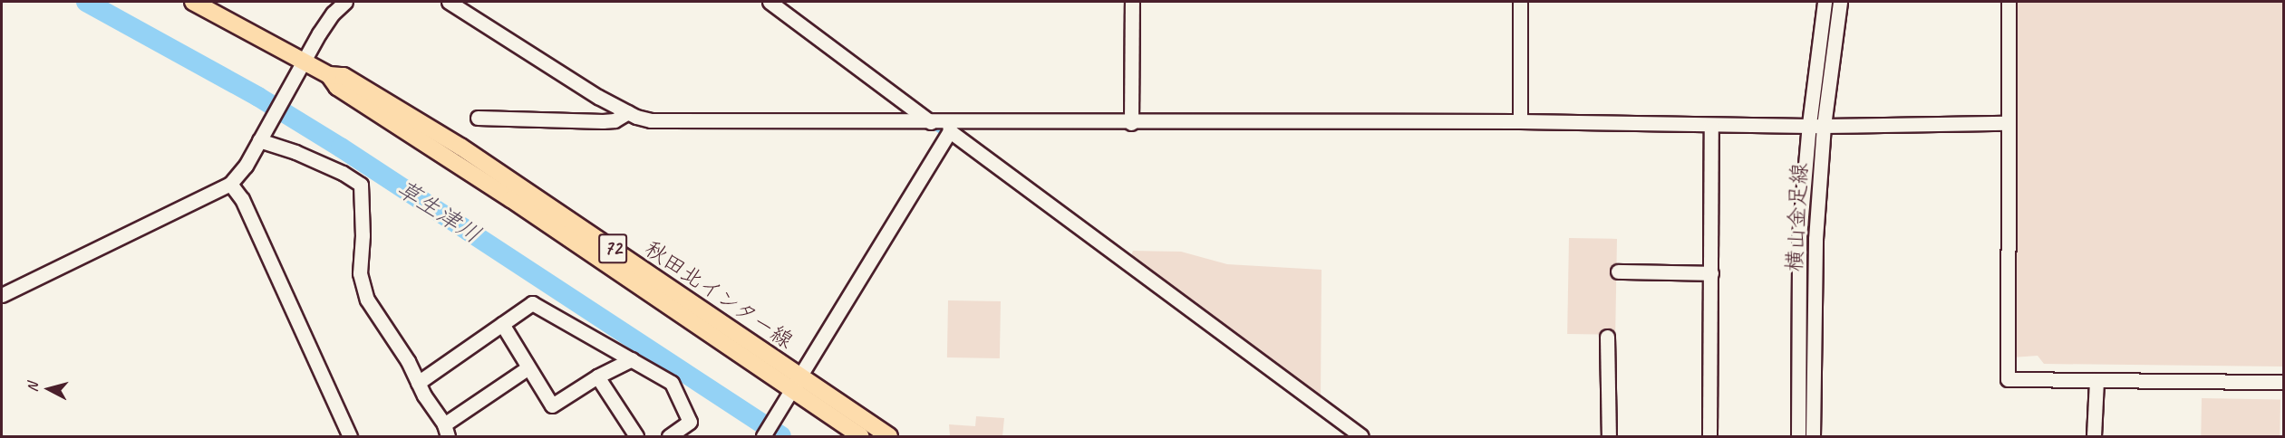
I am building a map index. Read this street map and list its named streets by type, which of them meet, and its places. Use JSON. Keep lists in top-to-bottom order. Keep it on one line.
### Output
{"streets":{"main road":["72","秋田北インター線"],"street":["横山金足線"]},"water":["草生津川"],"north":"left"}
